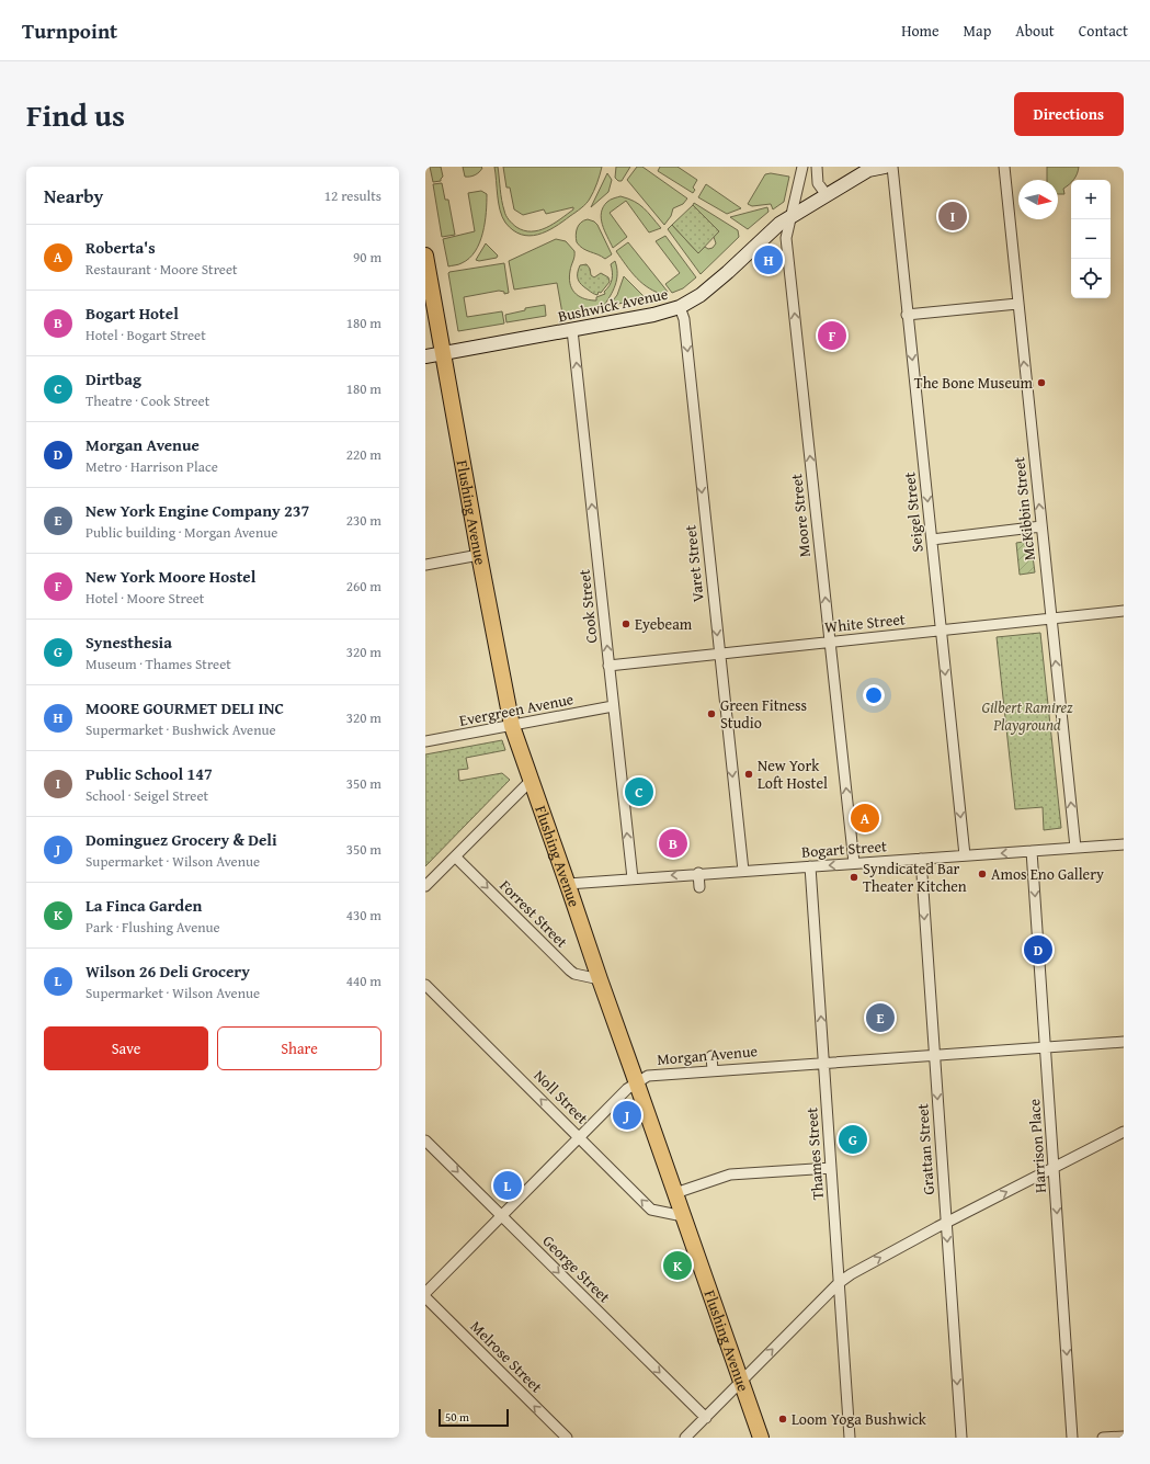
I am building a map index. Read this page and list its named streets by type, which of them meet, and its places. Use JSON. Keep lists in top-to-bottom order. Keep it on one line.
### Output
{"streets":{"main road":["Bushwick Avenue","Flushing Avenue"],"street":["McKibbin Street","Seigel Street","Moore Street","Varet Street","Cook Street","White Street","Evergreen Avenue","Bogart Street","Forrest Street","Morgan Avenue","Noll Street","Harrison Place","Grattan Street","Thames Street","George Street","Melrose Street"]},"crossings":[["Bushwick Avenue","Flushing Avenue"],["Bushwick Avenue","Moore Street"],["Bushwick Avenue","Varet Street"],["Bushwick Avenue","Cook Street"],["McKibbin Street","White Street"],["McKibbin Street","Bogart Street"],["Flushing Avenue","Evergreen Avenue"],["Flushing Avenue","Bogart Street"],["Flushing Avenue","Forrest Street"],["Flushing Avenue","Morgan Avenue"],["Flushing Avenue","Noll Street"],["Seigel Street","White Street"],["Seigel Street","Bogart Street"],["Moore Street","White Street"],["Moore Street","Bogart Street"],["Varet Street","White Street"],["Varet Street","Bogart Street"],["Cook Street","White Street"],["Cook Street","Evergreen Avenue"],["Cook Street","Bogart Street"],["Bogart Street","Harrison Place"],["Bogart Street","Grattan Street"],["Bogart Street","Thames Street"],["Morgan Avenue","Noll Street"],["Morgan Avenue","Harrison Place"],["Morgan Avenue","Grattan Street"],["Morgan Avenue","Thames Street"],["Morgan Avenue","George Street"]],"one_way":["McKibbin Street","Seigel Street","Moore Street","Varet Street","Cook Street","Forrest Street","Noll Street","Harrison Place","Grattan Street","George Street","Melrose Street"],"parks":["Gilbert Ramirez Playground"],"places":["The Bone Museum","Eyebeam","Green Fitness Studio","New York Loft Hostel","Amos Eno Gallery","Syndicated Bar Theater Kitchen","Loom Yoga Bushwick"],"scale_bar":"50 m","north":"right","page":{"header":"Turnpoint","nav":["Home","Map","About","Contact"],"title":"Find us","buttons":["Directions",["Save","Share"]],"heading":["Nearby","12 results"],"map_buttons":["+","−"],"pins":["I","H","F","C","A","B","D","E","J","G","L","K"],"list":[{"mark":"A","name":"Roberta's","note":"Restaurant · Moore Street","value":"90 m"},{"mark":"B","name":"Bogart Hotel","note":"Hotel · Bogart Street","value":"180 m"},{"mark":"C","name":"Dirtbag","note":"Theatre · Cook Street","value":"180 m"},{"mark":"D","name":"Morgan Avenue","note":"Metro · Harrison Place","value":"220 m"},{"mark":"E","name":"New York Engine Company 237","note":"Public building · Morgan Avenue","value":"230 m"},{"mark":"F","name":"New York Moore Hostel","note":"Hotel · Moore Street","value":"260 m"},{"mark":"G","name":"Synesthesia","note":"Museum · Thames Street","value":"320 m"},{"mark":"H","name":"MOORE GOURMET DELI INC","note":"Supermarket · Bushwick Avenue","value":"320 m"},{"mark":"I","name":"Public School 147","note":"School · Seigel Street","value":"350 m"},{"mark":"J","name":"Dominguez Grocery & Deli","note":"Supermarket · Wilson Avenue","value":"350 m"},{"mark":"K","name":"La Finca Garden","note":"Park · Flushing Avenue","value":"430 m"},{"mark":"L","name":"Wilson 26 Deli Grocery","note":"Supermarket · Wilson Avenue","value":"440 m"}],"scale":"50 m"}}
